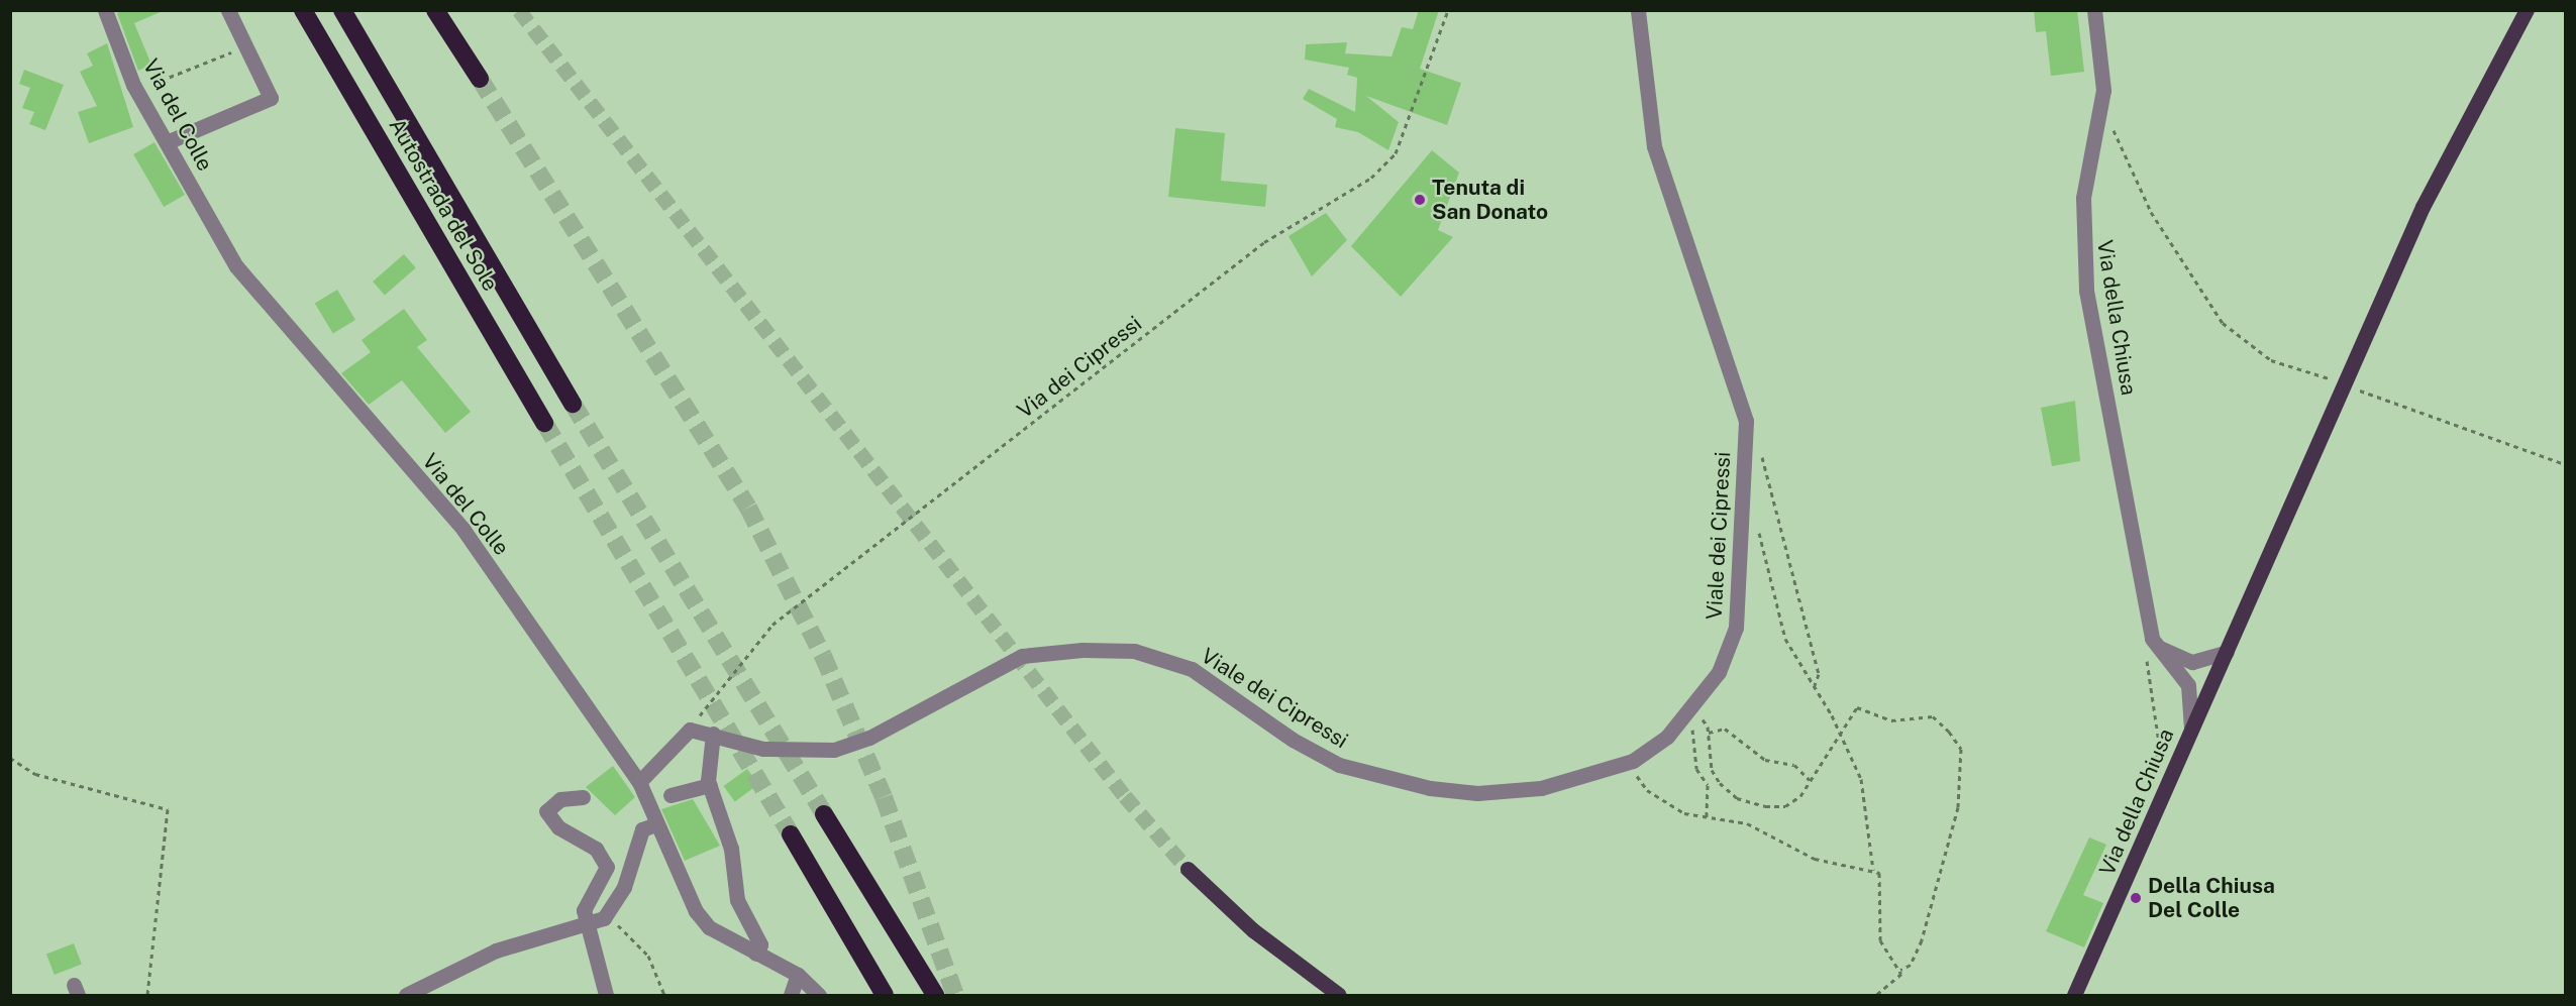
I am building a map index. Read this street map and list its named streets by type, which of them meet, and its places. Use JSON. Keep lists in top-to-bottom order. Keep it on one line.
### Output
{"streets":{"highway":["Autostrada del Sole"],"main road":["Via della Chiusa"],"street":["Via del Colle","Viale dei Cipressi"],"path":["Via dei Cipressi"]},"crossings":[["Via dei Cipressi","Viale dei Cipressi"]],"places":["Tenuta di San Donato","Della Chiusa Del Colle"]}
